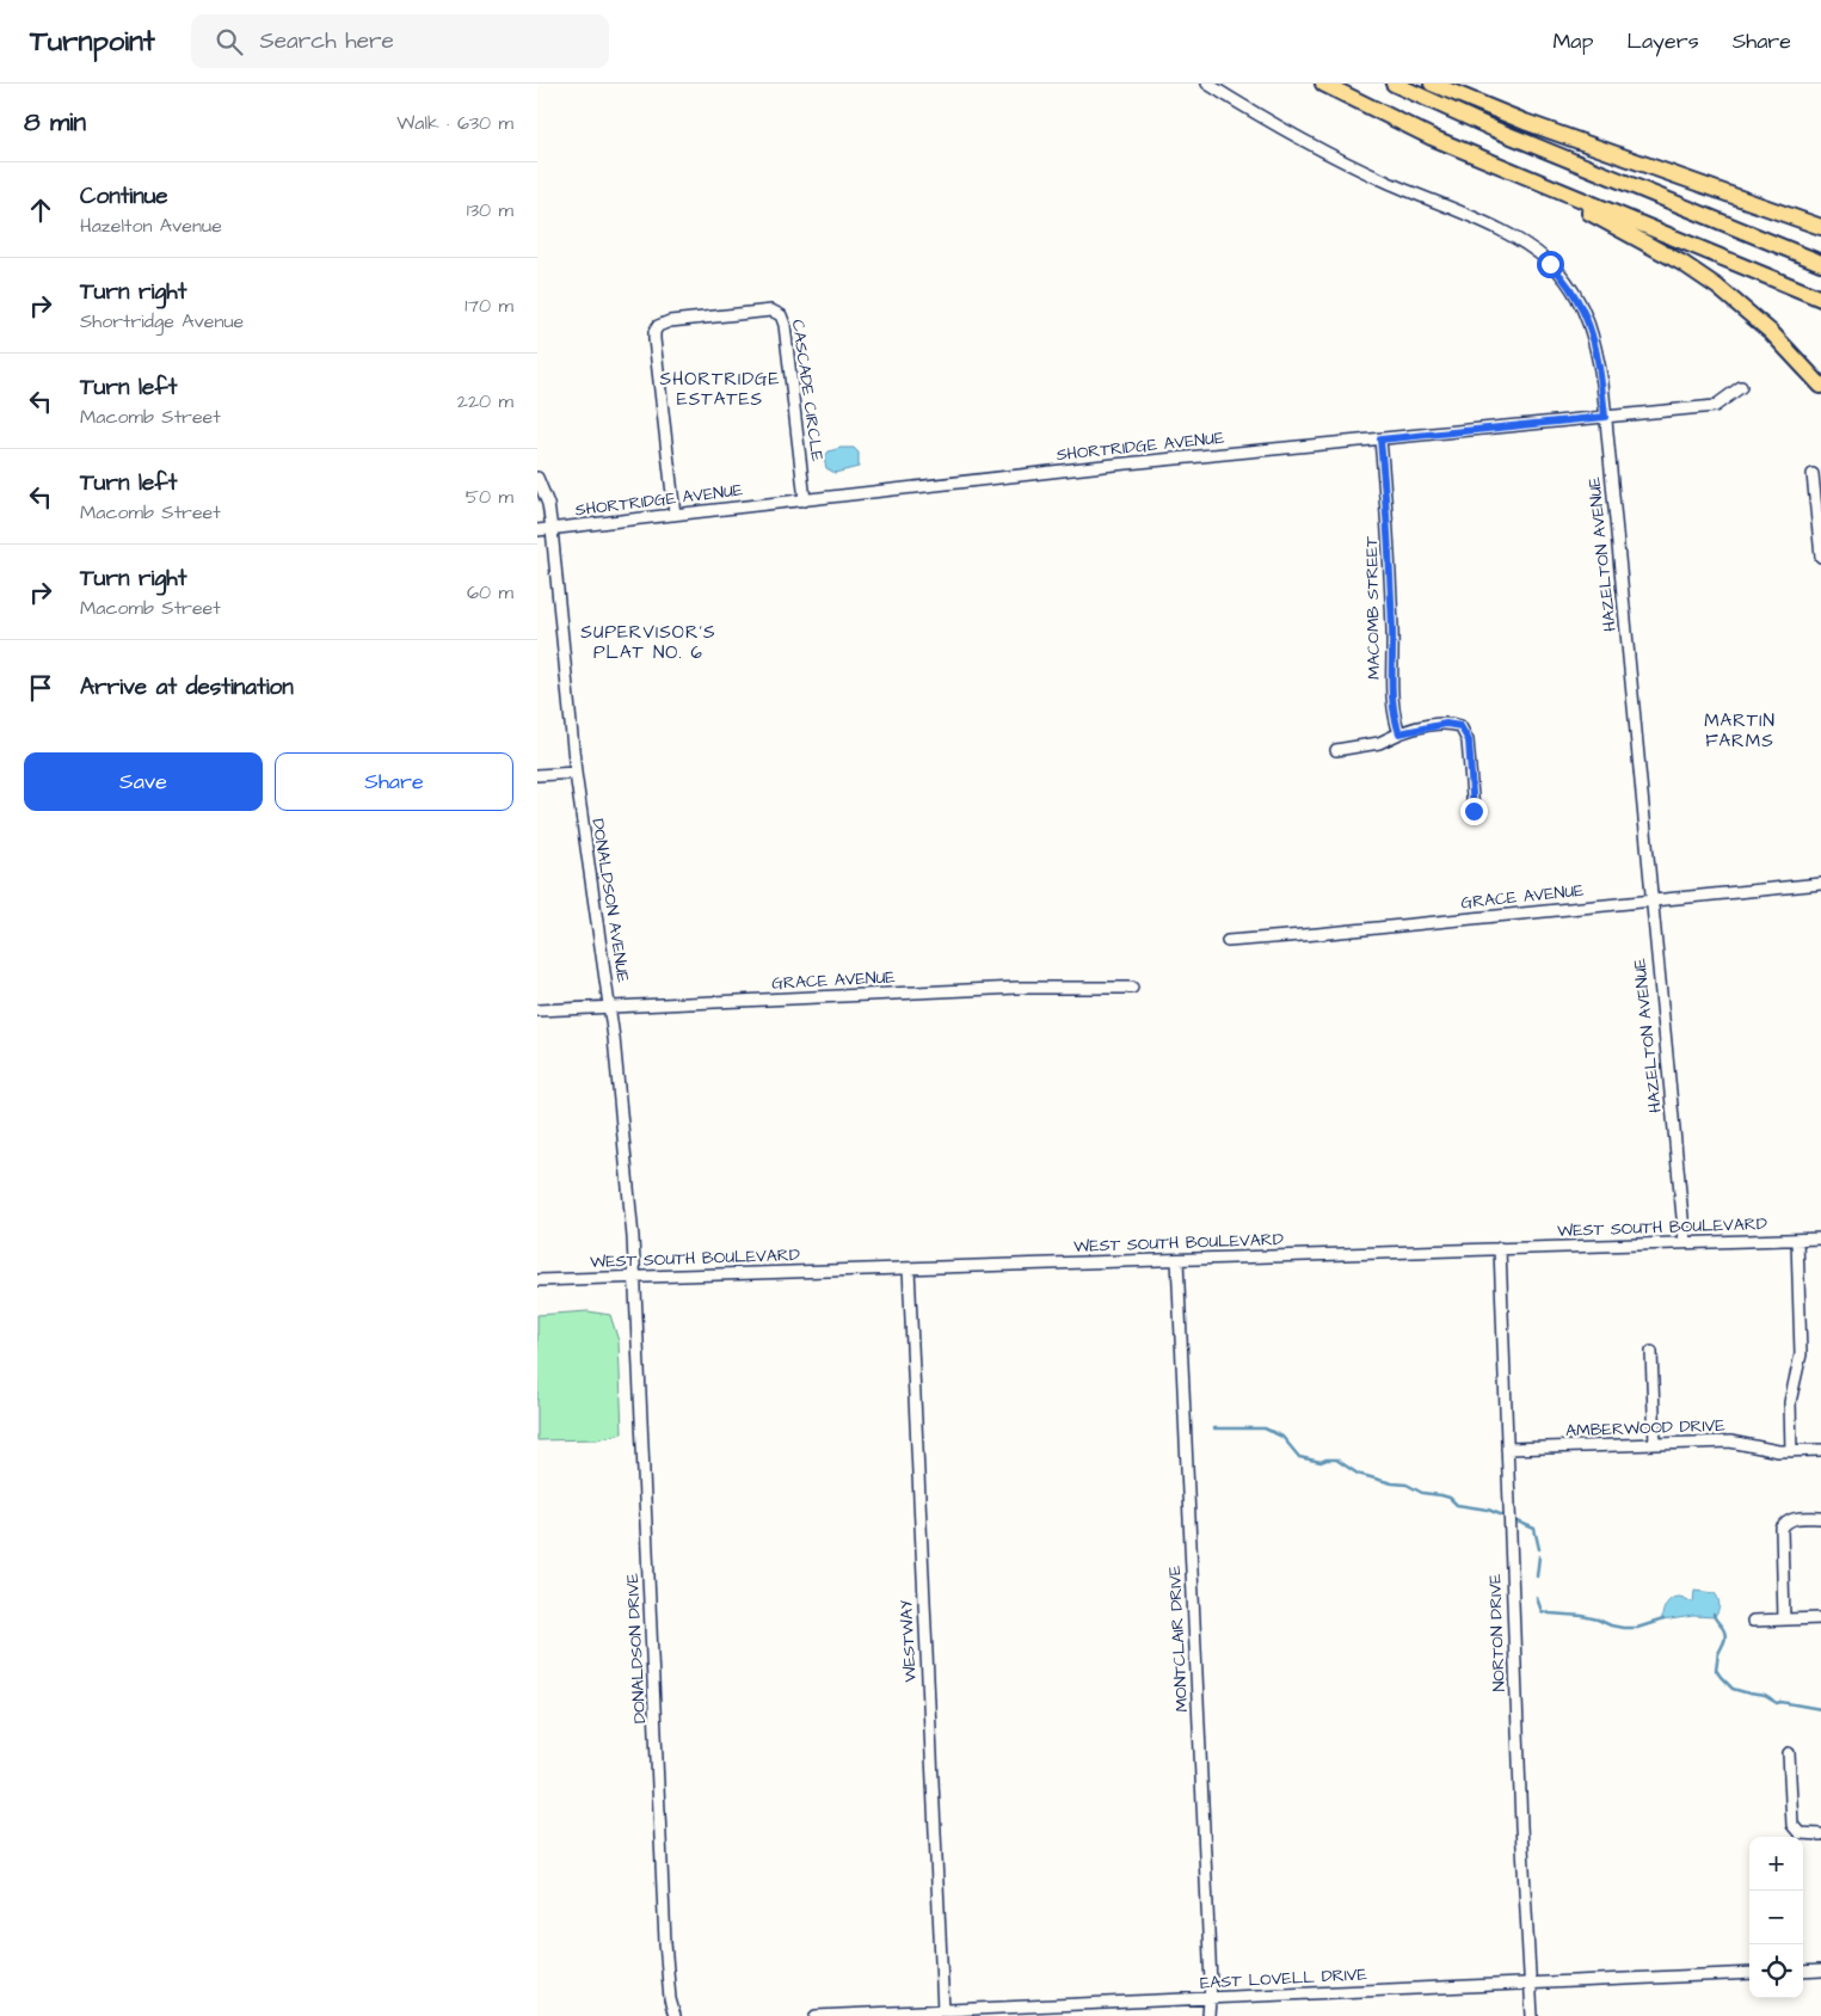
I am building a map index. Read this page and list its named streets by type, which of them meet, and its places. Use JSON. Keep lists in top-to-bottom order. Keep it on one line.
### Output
{"streets":{"street":["CASCADE CIRCLE","SHORTRIDGE AVENUE","HAZELTON AVENUE","MACOMB STREET","GRACE AVENUE","DONALDSON AVENUE","WEST SOUTH BOULEVARD","AMBERWOOD DRIVE","NORTON DRIVE","MONTCLAIR DRIVE","WESTWAY","DONALDSON DRIVE","EAST LOVELL DRIVE"]},"crossings":[["CASCADE CIRCLE","SHORTRIDGE AVENUE"],["SHORTRIDGE AVENUE","HAZELTON AVENUE"],["SHORTRIDGE AVENUE","MACOMB STREET"],["SHORTRIDGE AVENUE","DONALDSON AVENUE"],["HAZELTON AVENUE","GRACE AVENUE"],["HAZELTON AVENUE","WEST SOUTH BOULEVARD"],["GRACE AVENUE","DONALDSON AVENUE"],["DONALDSON AVENUE","WEST SOUTH BOULEVARD"],["DONALDSON AVENUE","DONALDSON DRIVE"],["WEST SOUTH BOULEVARD","NORTON DRIVE"],["WEST SOUTH BOULEVARD","MONTCLAIR DRIVE"],["WEST SOUTH BOULEVARD","WESTWAY"],["WEST SOUTH BOULEVARD","DONALDSON DRIVE"],["AMBERWOOD DRIVE","NORTON DRIVE"],["NORTON DRIVE","EAST LOVELL DRIVE"],["MONTCLAIR DRIVE","EAST LOVELL DRIVE"],["WESTWAY","EAST LOVELL DRIVE"]],"districts":["SHORTRIDGE ESTATES","SUPERVISOR'S PLAT NO. 6","MARTIN FARMS"],"page":{"header":"Turnpoint","search":"Search here","nav":["Map","Layers","Share"],"heading":["8 min","Walk · 630 m"],"list":[["Continue","Hazelton Avenue","130 m"],["Turn right","Shortridge Avenue","170 m"],["Turn left","Macomb Street","220 m"],["Turn left","Macomb Street","50 m"],["Turn right","Macomb Street","60 m"],"Arrive at destination"],"buttons":["Save","Share"],"map_buttons":["+","−"]}}
